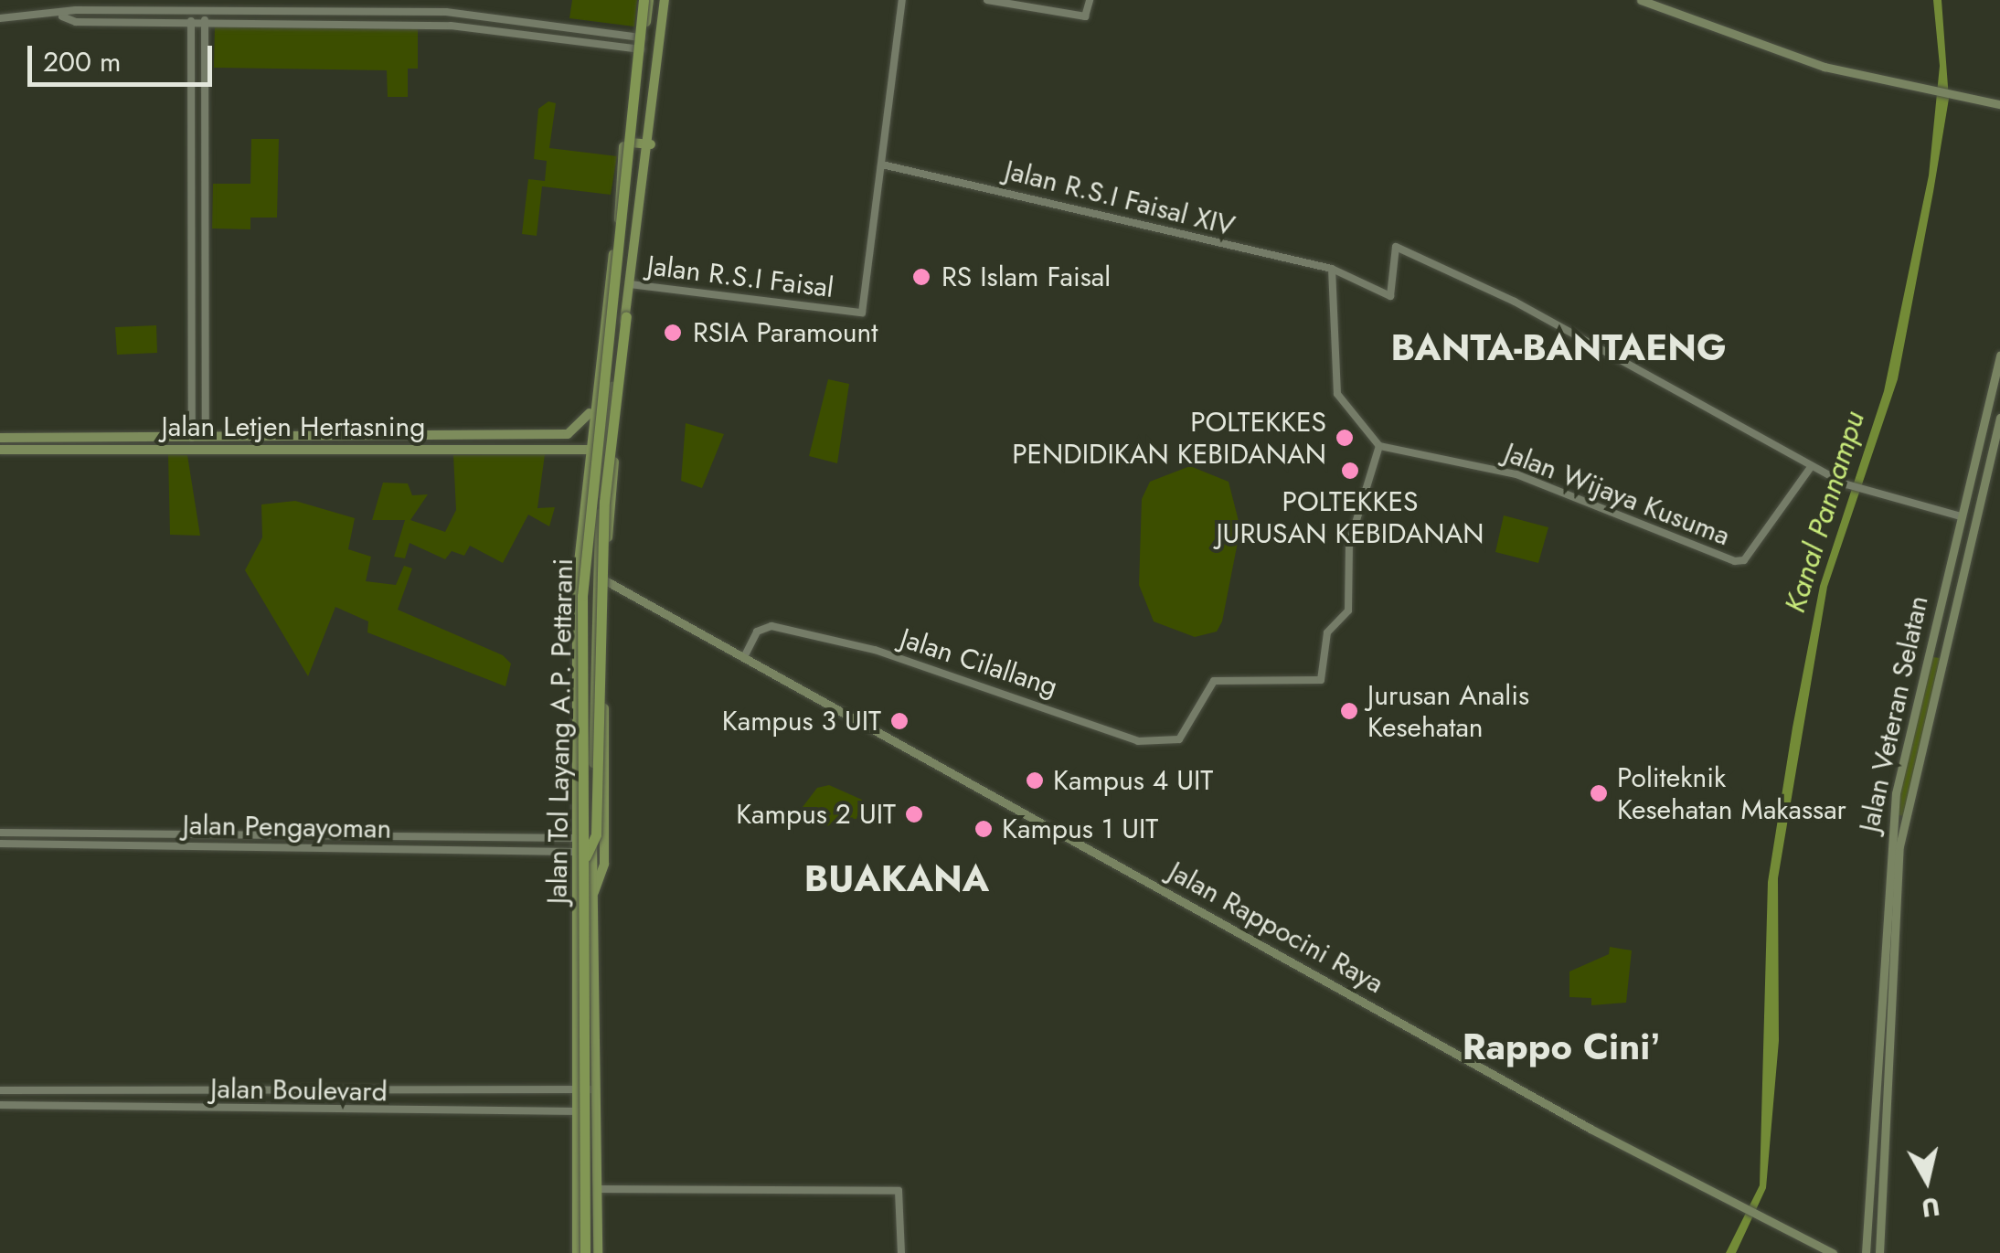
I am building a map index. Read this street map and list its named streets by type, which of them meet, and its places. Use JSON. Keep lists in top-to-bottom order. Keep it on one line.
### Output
{"streets":{"highway":["Jalan Tol Layang A.P. Pettarani"],"main road":["Jalan Letjen Hertasning","Jalan Veteran Selatan","Jalan Rappocini Raya"],"street":["Jalan R.S.I Faisal XIV","Jalan R.S.I Faisal","Jalan Wijaya Kusuma","Jalan Cilallang","Jalan Pengayoman","Jalan Boulevard"]},"crossings":[["Jalan R.S.I Faisal XIV","Jalan R.S.I Faisal"],["Jalan R.S.I Faisal XIV","Jalan Wijaya Kusuma"],["Jalan Wijaya Kusuma","Jalan Cilallang"],["Jalan Cilallang","Jalan Rappocini Raya"]],"districts":["BANTA-BANTAENG","BUAKANA","Rappo Ciniʼ"],"water":["Kanal Pannampu"],"places":["RS Islam Faisal","RSIA Paramount","POLTEKKES PENDIDIKAN KEBIDANAN","POLTEKKES JURUSAN KEBIDANAN","Jurusan Analis Kesehatan","Kampus 3 UIT","Kampus 4 UIT","Politeknik Kesehatan Makassar","Kampus 2 UIT","Kampus 1 UIT"],"scale_bar":"200 m","north":"bottom"}
